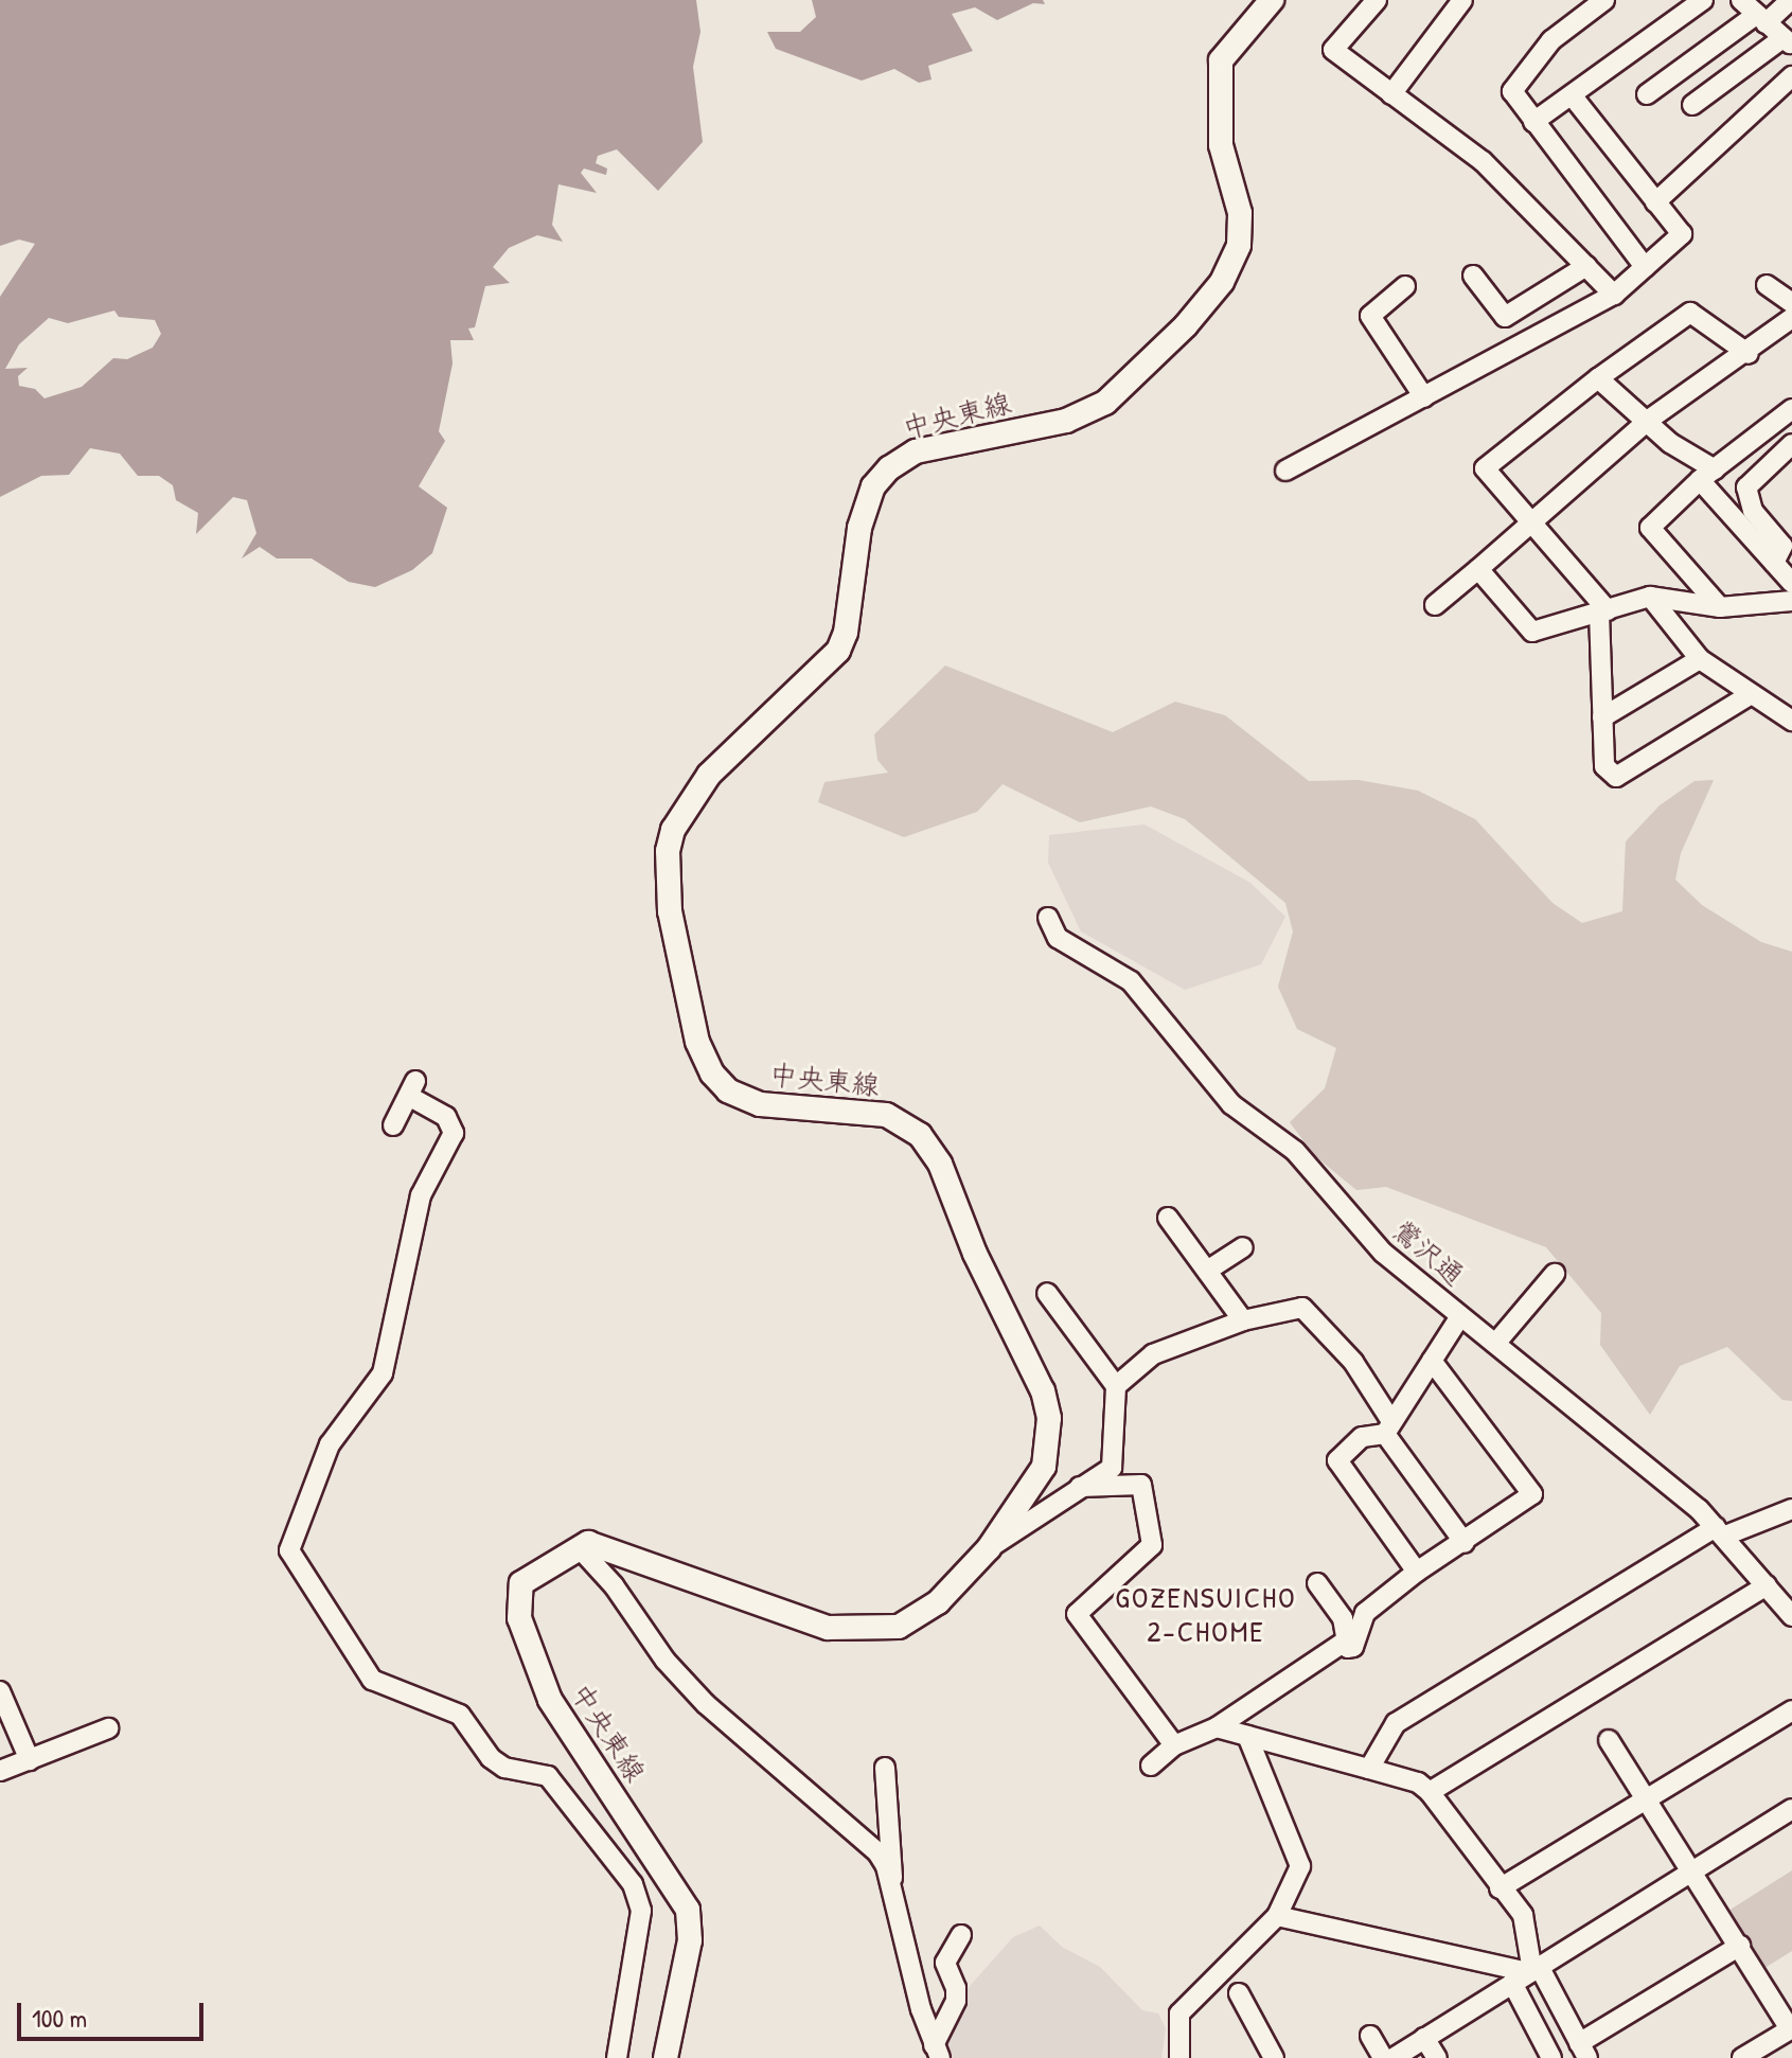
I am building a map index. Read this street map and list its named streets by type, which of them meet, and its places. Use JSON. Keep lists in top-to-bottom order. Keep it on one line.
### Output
{"streets":{"main road":["中央東線"],"street":["鶯沢通"]},"districts":["GOZENSUICHO 2-CHOME"],"scale_bar":"100 m"}
